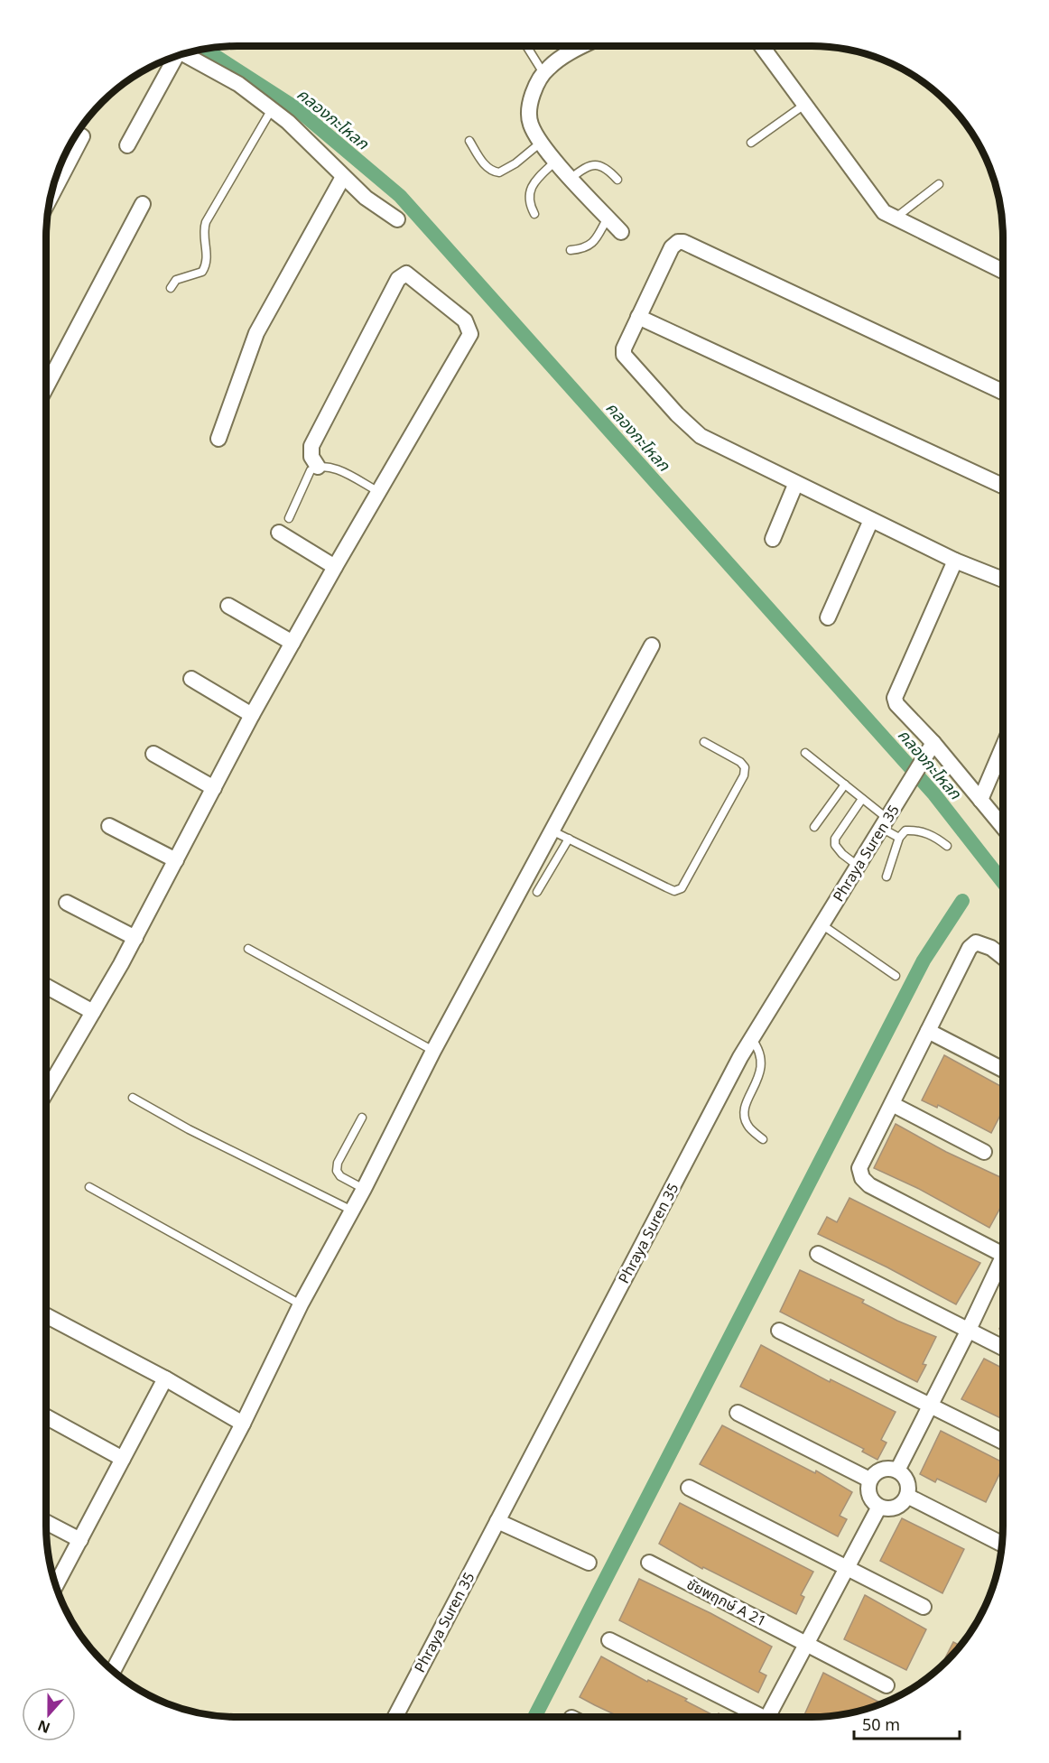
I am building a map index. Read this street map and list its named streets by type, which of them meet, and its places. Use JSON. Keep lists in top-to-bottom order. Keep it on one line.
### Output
{"streets":{"street":["Phraya Suren 35","ชัยพฤกษ์ A 21"]},"water":["คลองกะโหลก"],"scale_bar":"50 m","north":"bottom"}
